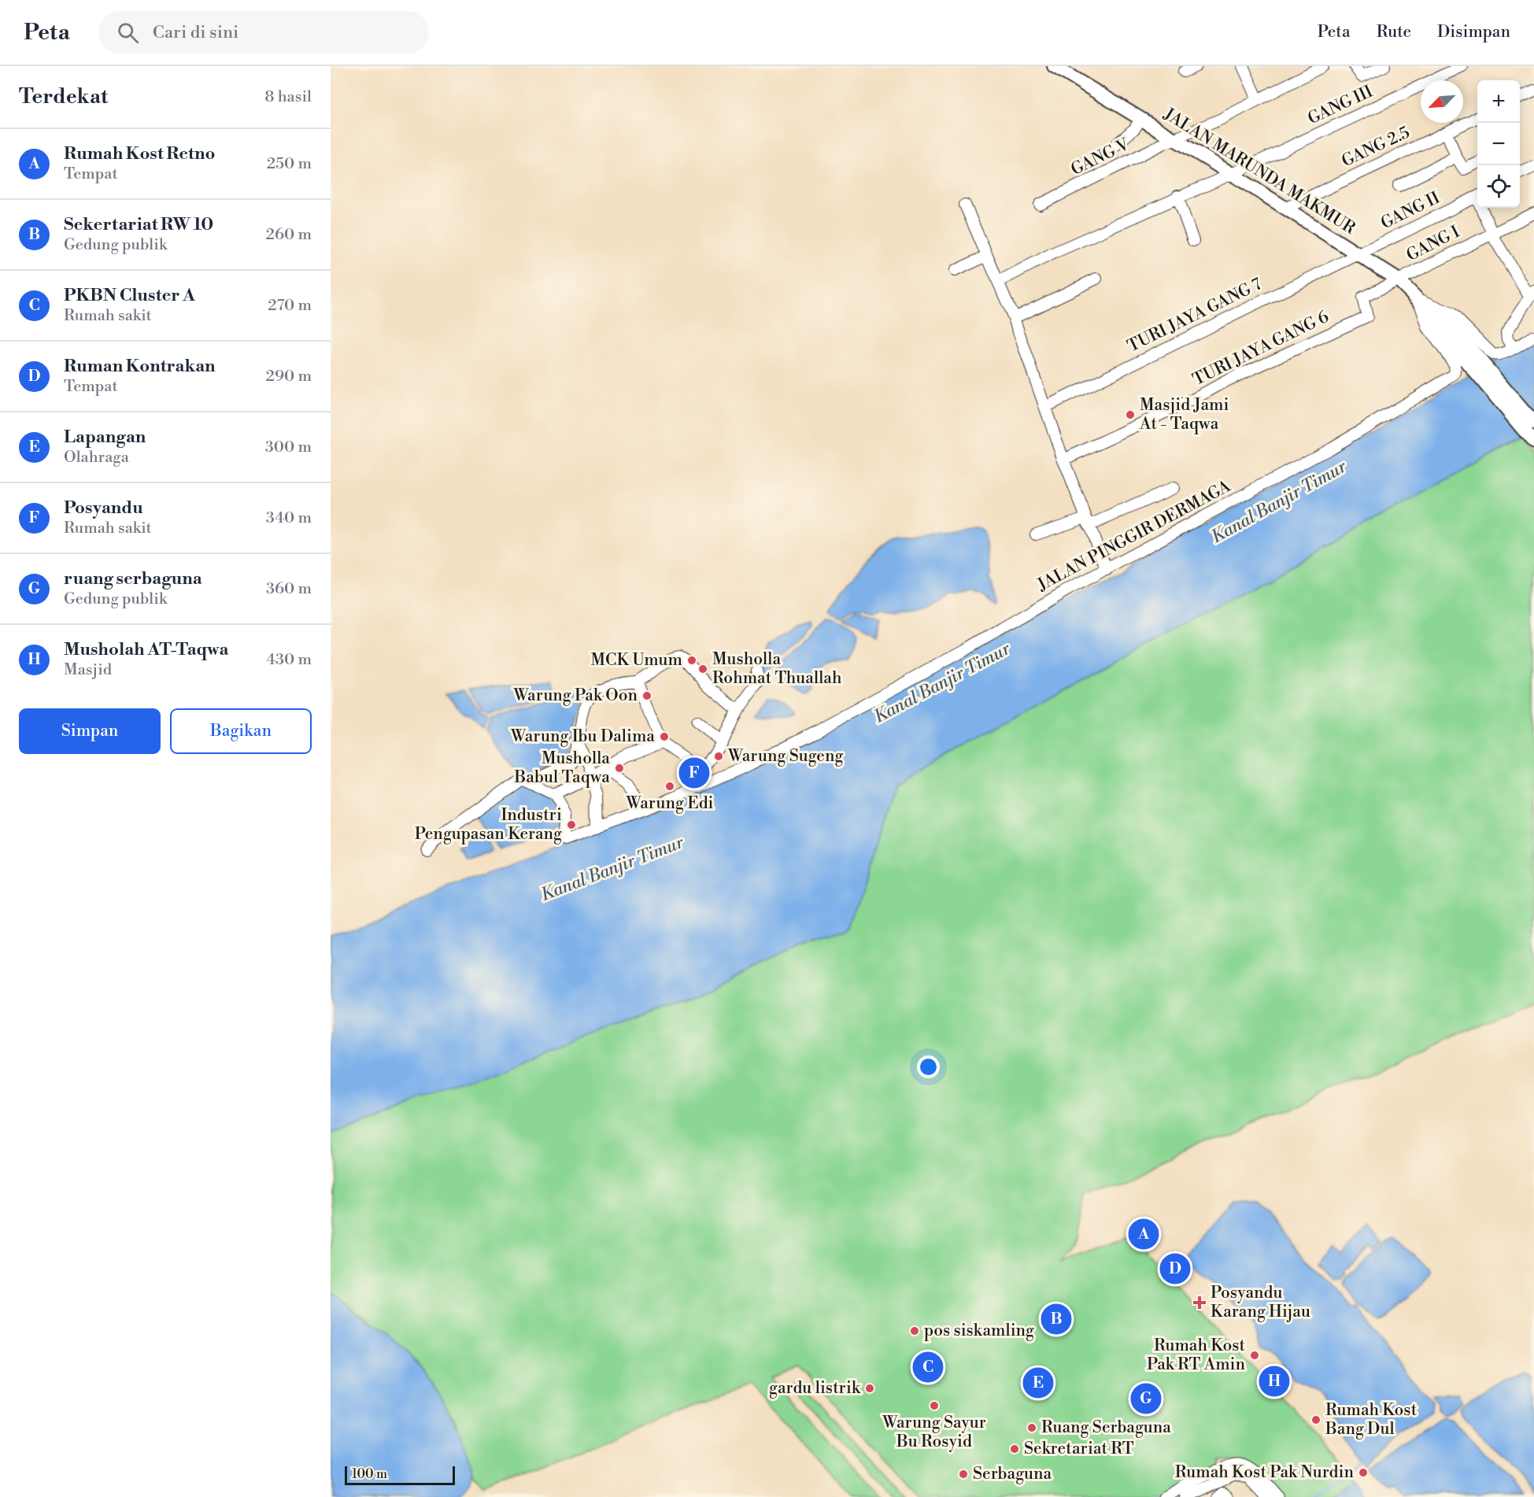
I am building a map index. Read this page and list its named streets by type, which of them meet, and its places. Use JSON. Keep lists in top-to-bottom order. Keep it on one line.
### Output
{"streets":{"main road":["JALAN MARUNDA MAKMUR"],"street":["GANG III","GANG 2.5","GANG V","GANG II","GANG I","TURI JAYA GANG 7","TURI JAYA GANG 6","JALAN PINGGIR DERMAGA"]},"crossings":[["GANG III","JALAN MARUNDA MAKMUR"],["GANG 2.5","JALAN MARUNDA MAKMUR"],["GANG V","JALAN MARUNDA MAKMUR"],["JALAN MARUNDA MAKMUR","GANG II"],["JALAN MARUNDA MAKMUR","GANG I"],["JALAN MARUNDA MAKMUR","TURI JAYA GANG 7"],["JALAN MARUNDA MAKMUR","TURI JAYA GANG 6"],["JALAN MARUNDA MAKMUR","JALAN PINGGIR DERMAGA"],["GANG II","TURI JAYA GANG 7"],["GANG I","TURI JAYA GANG 6"]],"water":["Kanal Banjir Timur"],"places":{"other":["Masjid Jami At - Taqwa","MCK Umum","Musholla Rohmat Thuallah","Warung Pak Oon","Warung Ibu Dalima","Warung Sugeng","Musholla Babul Taqwa","Warung Edi","Industri Pengupasan Kerang","pos siskamling","Rumah Kost Pak RT Amin","gardu listrik","Warung Sayur Bu Rosyid","Rumah Kost Bang Dul","Ruang Serbaguna","Sekretariat RT","Rumah Kost Pak Nurdin","Serbaguna"],"health":["Posyandu Karang Hijau"]},"scale_bar":"100 m","north":"bottom left","page":{"header":"Peta","search":"Cari di sini","nav":["Peta","Rute","Disimpan"],"heading":["Terdekat","8 hasil"],"map_buttons":["+","−"],"list":[{"mark":"A","name":"Rumah Kost Retno","note":"Tempat","value":"250 m"},{"mark":"B","name":"Sekertariat RW 10","note":"Gedung publik","value":"260 m"},{"mark":"C","name":"PKBN Cluster A","note":"Rumah sakit","value":"270 m"},{"mark":"D","name":"Ruman Kontrakan","note":"Tempat","value":"290 m"},{"mark":"E","name":"Lapangan","note":"Olahraga","value":"300 m"},{"mark":"F","name":"Posyandu","note":"Rumah sakit","value":"340 m"},{"mark":"G","name":"ruang serbaguna","note":"Gedung publik","value":"360 m"},{"mark":"H","name":"Musholah AT-Taqwa","note":"Masjid","value":"430 m"}],"buttons":["Simpan","Bagikan"],"pins":["F","A","D","B","C","H","E","G"],"scale":"100 m"}}
